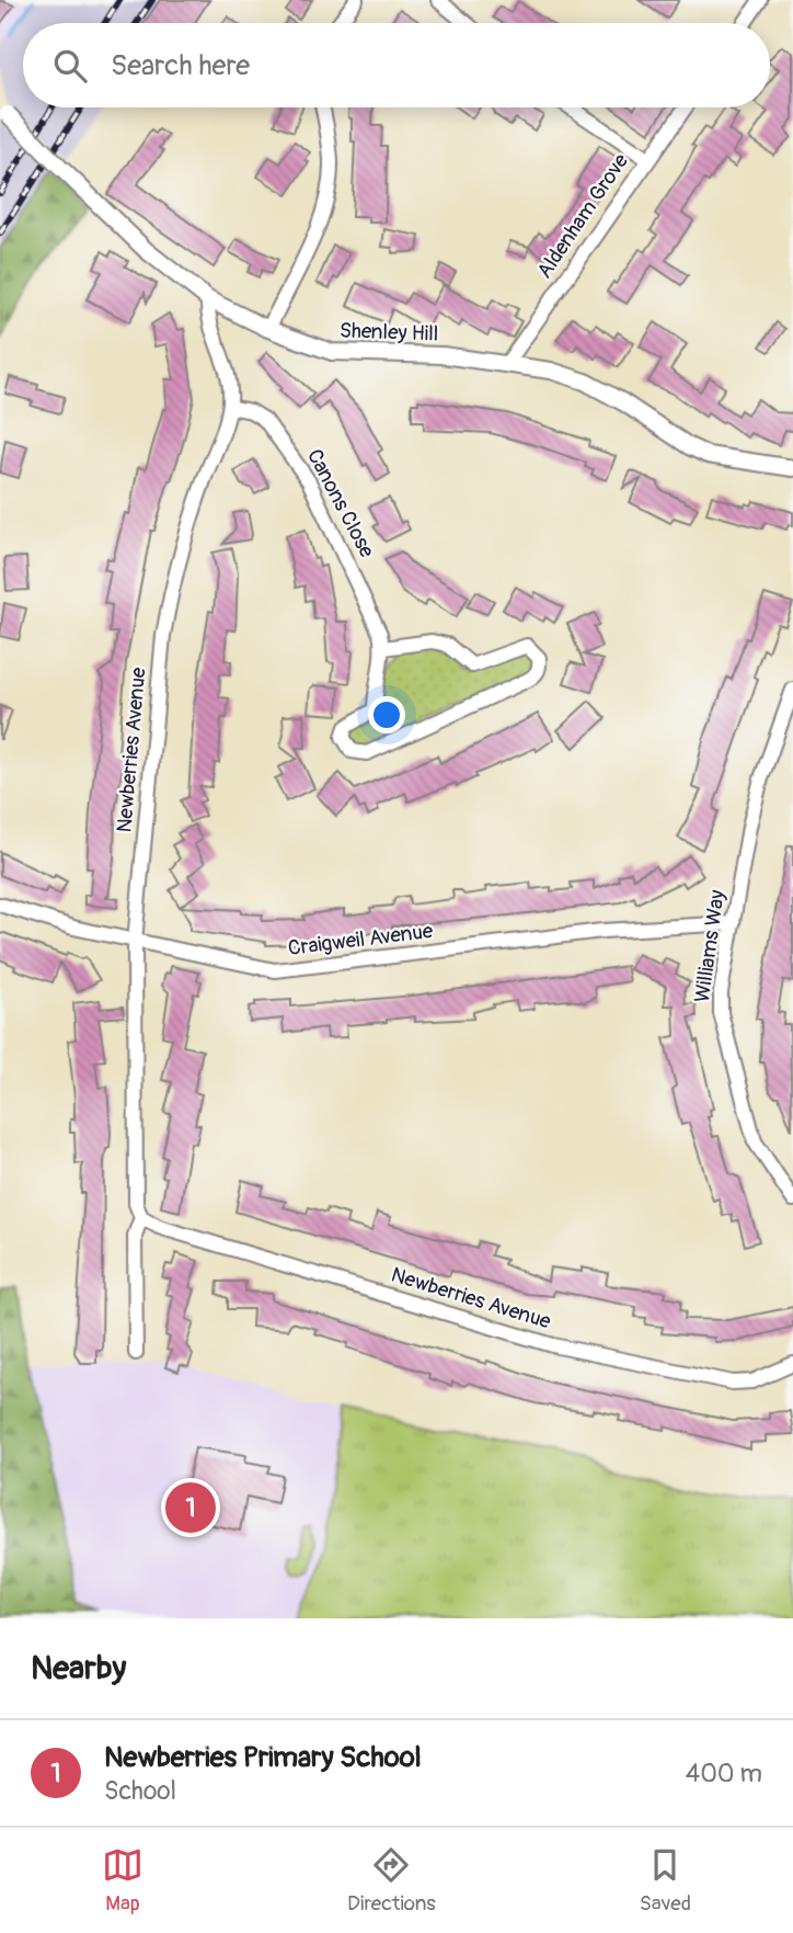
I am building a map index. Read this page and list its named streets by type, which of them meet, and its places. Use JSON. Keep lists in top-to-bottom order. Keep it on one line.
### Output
{"streets":{"street":["Aldenham Grove","Shenley Hill","Canons Close","Newberries Avenue","Craigweil Avenue","Williams Way"]},"crossings":[["Aldenham Grove","Shenley Hill"],["Shenley Hill","Newberries Avenue"],["Canons Close","Newberries Avenue"],["Newberries Avenue","Craigweil Avenue"],["Craigweil Avenue","Williams Way"]],"page":{"search":"Search here","pins":"1","heading":"Nearby","list":[{"mark":"1","name":"Newberries Primary School","note":"School","value":"400 m"}],"nav":["Map","Directions","Saved"]}}
